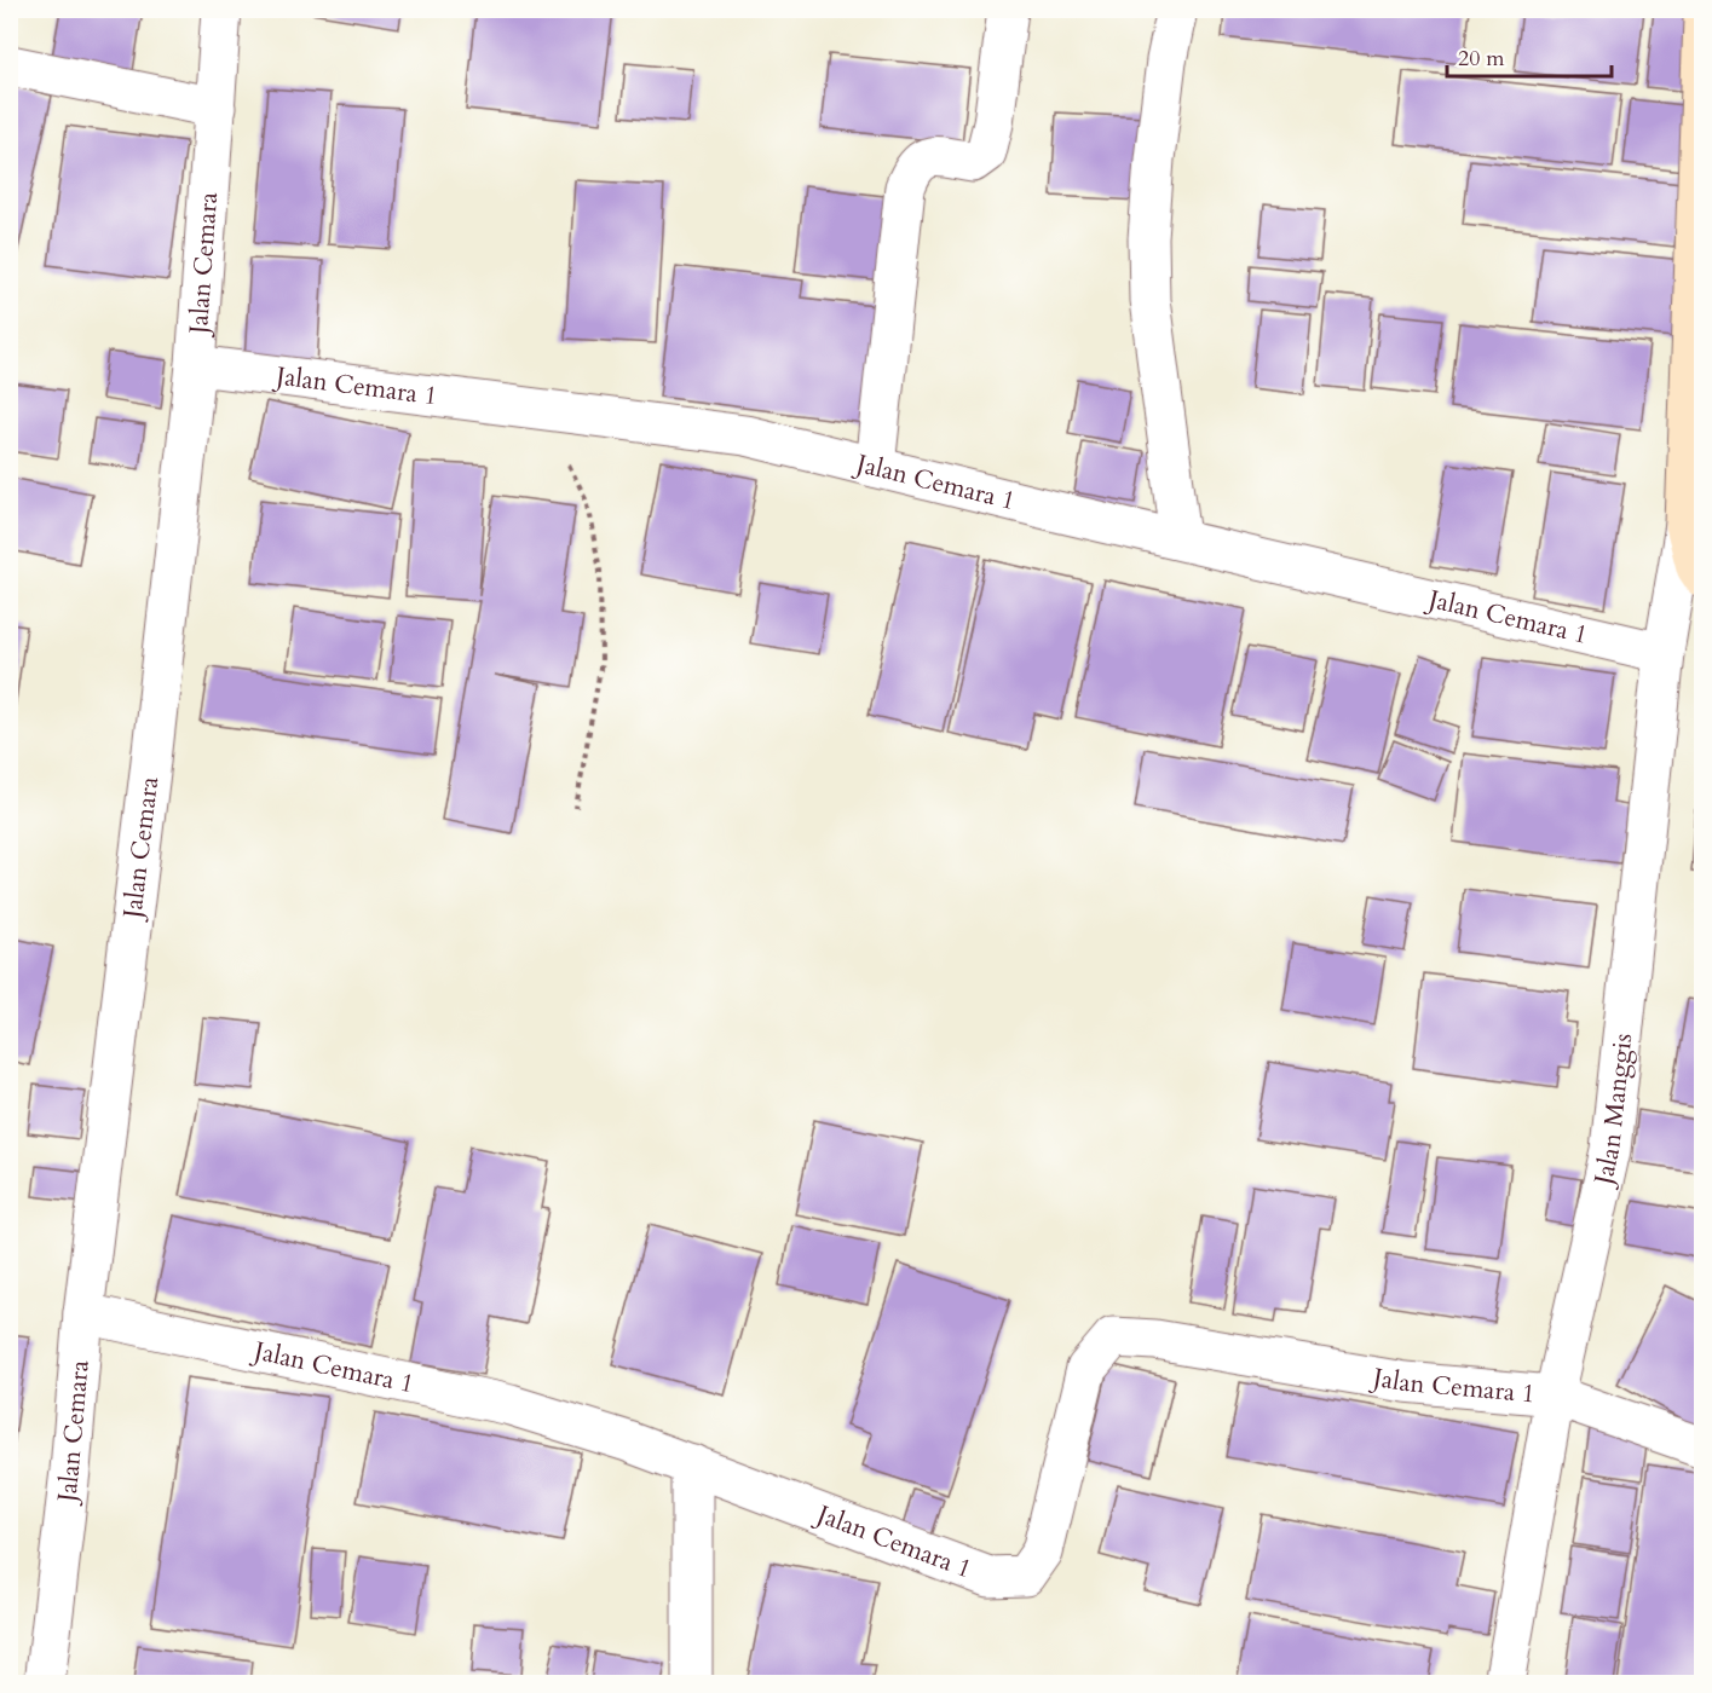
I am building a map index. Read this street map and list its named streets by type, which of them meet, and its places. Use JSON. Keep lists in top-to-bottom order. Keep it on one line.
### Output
{"streets":{"street":["Jalan Cemara","Jalan Cemara 1","Jalan Manggis"]},"crossings":[["Jalan Cemara","Jalan Cemara 1"],["Jalan Cemara 1","Jalan Manggis"]],"scale_bar":"20 m"}
